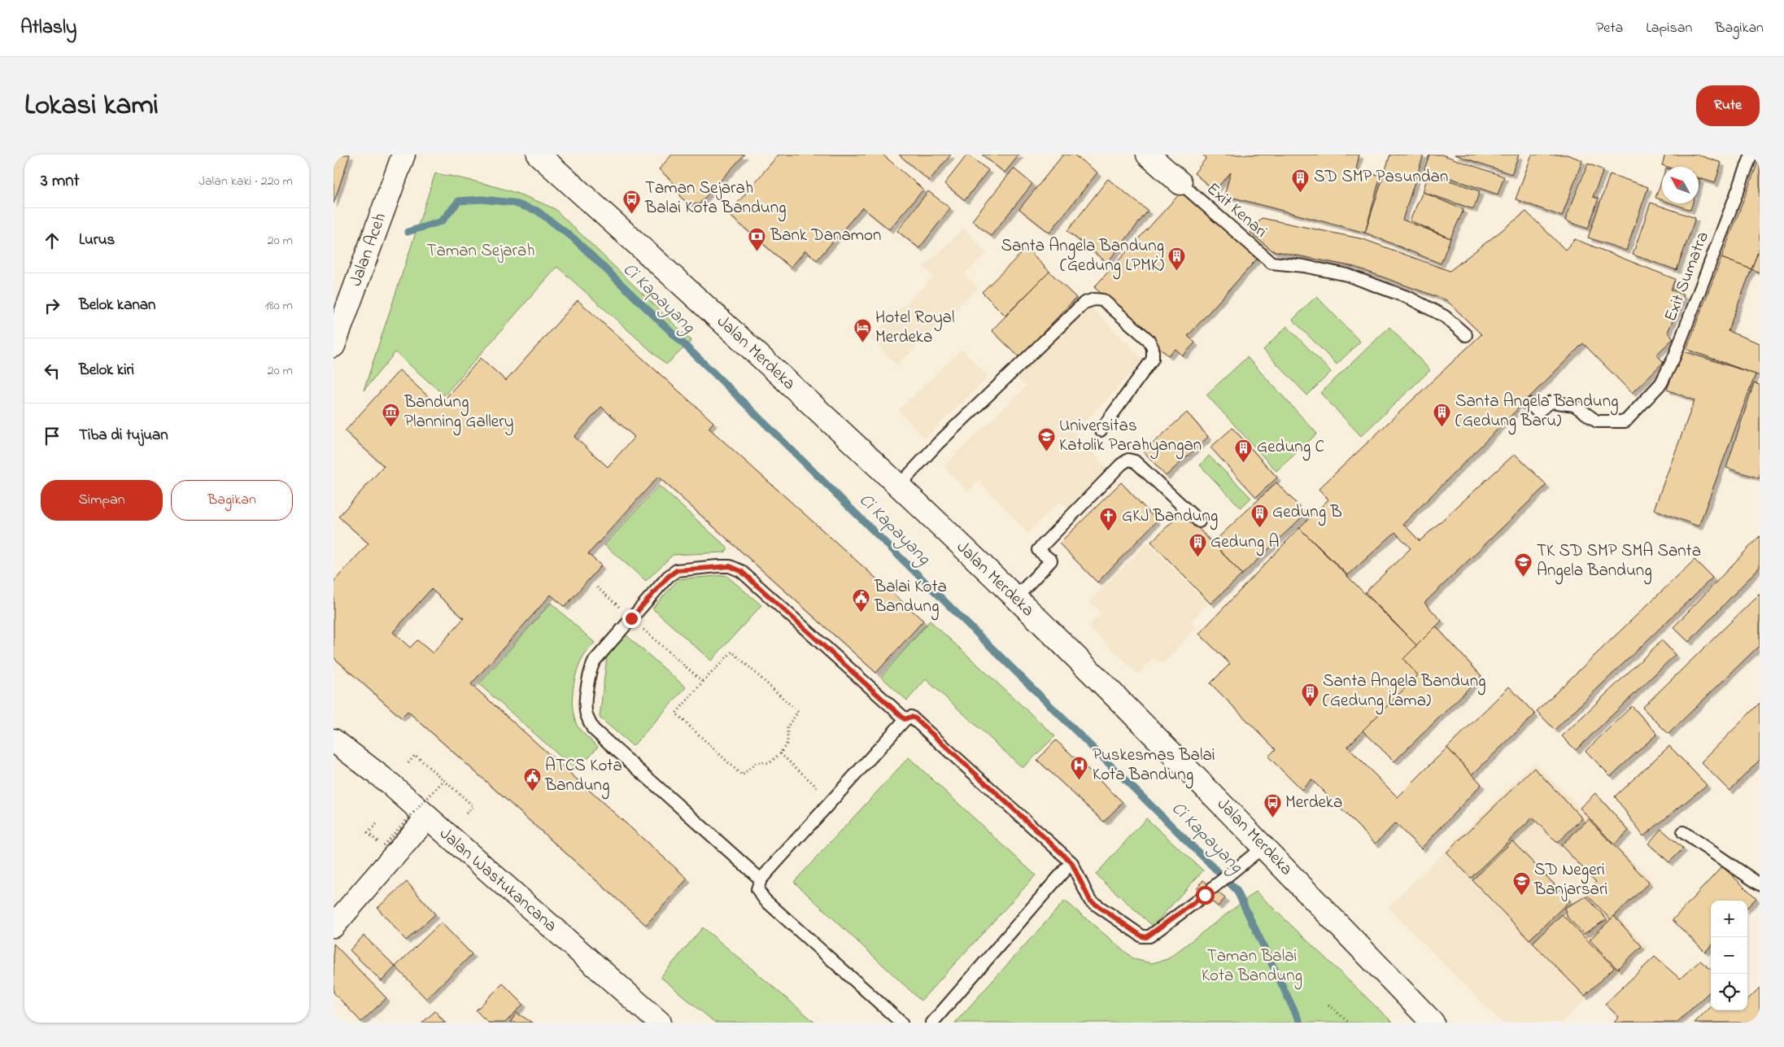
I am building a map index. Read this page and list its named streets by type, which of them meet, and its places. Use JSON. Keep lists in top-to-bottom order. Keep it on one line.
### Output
{"streets":{"main road":["Jalan Aceh","Jalan Merdeka","Jalan Wastukancana"],"lane":["Exit Kenari","Exit Sumatra"]},"water":["Ci Kapayang"],"parks":["Taman Sejarah","Taman Balai Kota Bandung"],"places":{"building":["SD SMP Pasundan","Santa Angela Bandung (Gedung LPMK)","Santa Angela Bandung (Gedung Baru)","Gedung C","Gedung B","Gedung A","Santa Angela Bandung (Gedung Lama)"],"bus stop":["Taman Sejarah Balai Kota Bandung","Merdeka"],"bank":["Bank Danamon"],"hotel":["Hotel Royal Merdeka"],"museum":["Bandung Planning Gallery"],"school or university":["Universitas Katolik Parahyangan","TK SD SMP SMA Santa Angela Bandung","SD Negeri Banjarsari"],"church":["GKJ Bandung"],"public building":["Balai Kota Bandung","ATCS Kota Bandung"],"hospital":["Puskesmas Balai Kota Bandung"]},"north":"top left","page":{"header":"Atlasly","nav":["Peta","Lapisan","Bagikan"],"title":"Lokasi kami","buttons":["Rute",["Simpan","Bagikan"]],"heading":["3 mnt","Jalan kaki · 220 m"],"list":[["Lurus","20 m"],["Belok kanan","180 m"],["Belok kiri","20 m"],"Tiba di tujuan"],"map_buttons":["+","−"]}}
